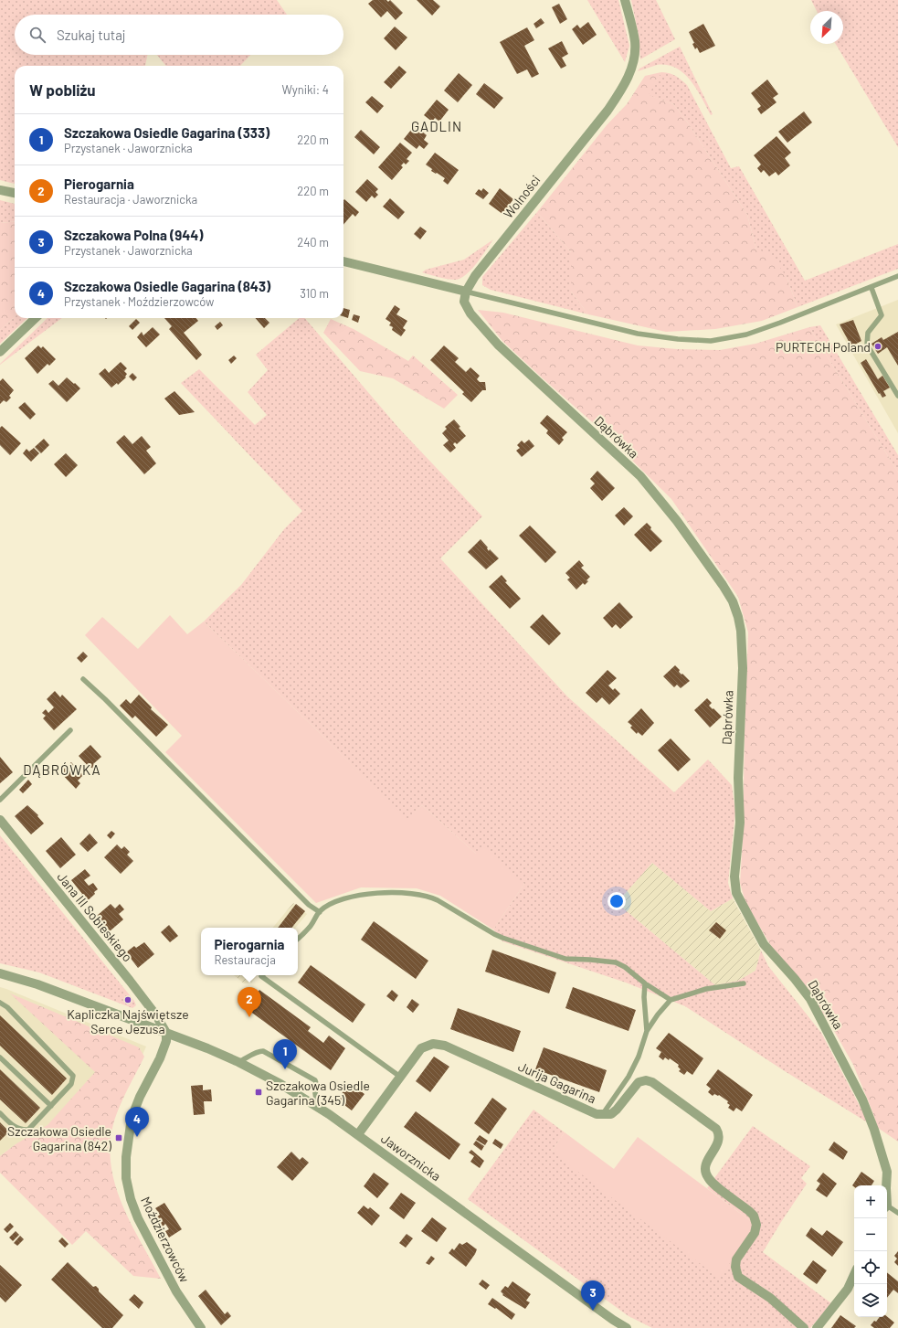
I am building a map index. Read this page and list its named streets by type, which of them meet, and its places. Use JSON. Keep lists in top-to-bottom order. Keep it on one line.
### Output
{"streets":{"street":["Wolności","Dąbrówka","Jana III Sobieskiego","Jurija Gagarina","Jaworznicka","Moździerzowców"]},"crossings":[["Wolności","Dąbrówka"],["Jana III Sobieskiego","Jaworznicka"],["Jana III Sobieskiego","Moździerzowców"],["Jurija Gagarina","Jaworznicka"],["Jaworznicka","Moździerzowców"]],"districts":["GADLIN","DĄBRÓWKA"],"places":{"other":["PURTECH Poland","Kapliczka Najświętsze Serce Jezusa"],"transit":["Szczakowa Osiedle Gagarina (345)","Szczakowa Osiedle Gagarina (842)"]},"north":"bottom left","page":{"search":"Szukaj tutaj","heading":["W pobliżu","Wyniki: 4"],"list":[{"mark":"1","name":"Szczakowa Osiedle Gagarina (333)","note":"Przystanek · Jaworznicka","value":"220 m"},{"mark":"2","name":"Pierogarnia","note":"Restauracja · Jaworznicka","value":"220 m"},{"mark":"3","name":"Szczakowa Polna (944)","note":"Przystanek · Jaworznicka","value":"240 m"},{"mark":"4","name":"Szczakowa Osiedle Gagarina (843)","note":"Przystanek · Moździerzowców","value":"310 m"}],"popup":["Pierogarnia","Restauracja"],"pins":["2","1","4","3"],"map_buttons":["+","−"]}}
